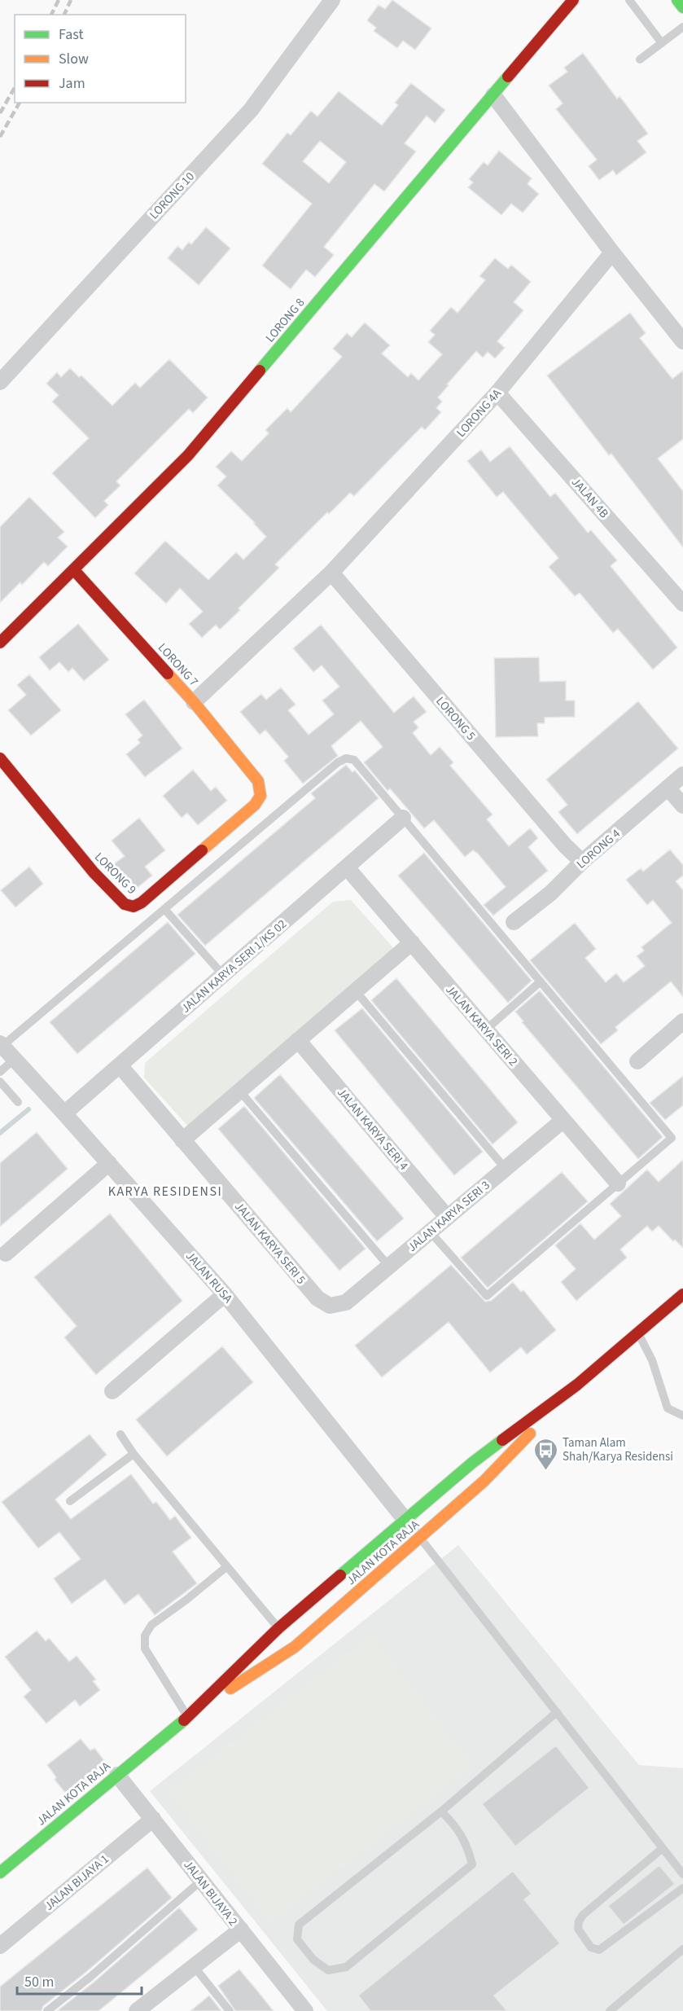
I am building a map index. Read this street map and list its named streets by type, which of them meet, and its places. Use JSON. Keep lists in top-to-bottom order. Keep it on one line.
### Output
{"streets":{"street":["LORONG 10","LORONG 8","LORONG 4A","JALAN 4B","LORONG 7","LORONG 5","LORONG 4","LORONG 9","JALAN KARYA SERI 1/KS 02","JALAN KARYA SERI 2","JALAN KARYA SERI 4","JALAN KARYA SERI 3","JALAN KARYA SERI 5","JALAN RUSA","JALAN KOTA RAJA","JALAN BIJAYA 1","JALAN BIJAYA 2"]},"crossings":[["LORONG 8","LORONG 7"],["LORONG 4A","JALAN 4B"],["LORONG 4A","LORONG 7"],["LORONG 4A","LORONG 5"],["LORONG 7","LORONG 9"],["LORONG 5","LORONG 4"],["JALAN KARYA SERI 1/KS 02","JALAN KARYA SERI 2"],["JALAN KARYA SERI 1/KS 02","JALAN KARYA SERI 5"],["JALAN KARYA SERI 1/KS 02","JALAN RUSA"],["JALAN KARYA SERI 2","JALAN KARYA SERI 3"],["JALAN KARYA SERI 4","JALAN KARYA SERI 3"],["JALAN KARYA SERI 3","JALAN KARYA SERI 5"],["JALAN RUSA","JALAN KOTA RAJA"],["JALAN KOTA RAJA","JALAN BIJAYA 2"],["JALAN BIJAYA 1","JALAN BIJAYA 2"]],"districts":["KARYA RESIDENSI"],"places":{"bus stop":["Taman Alam Shah/Karya Residensi"]},"legend":["Fast","Slow","Jam"],"scale_bar":"50 m"}
